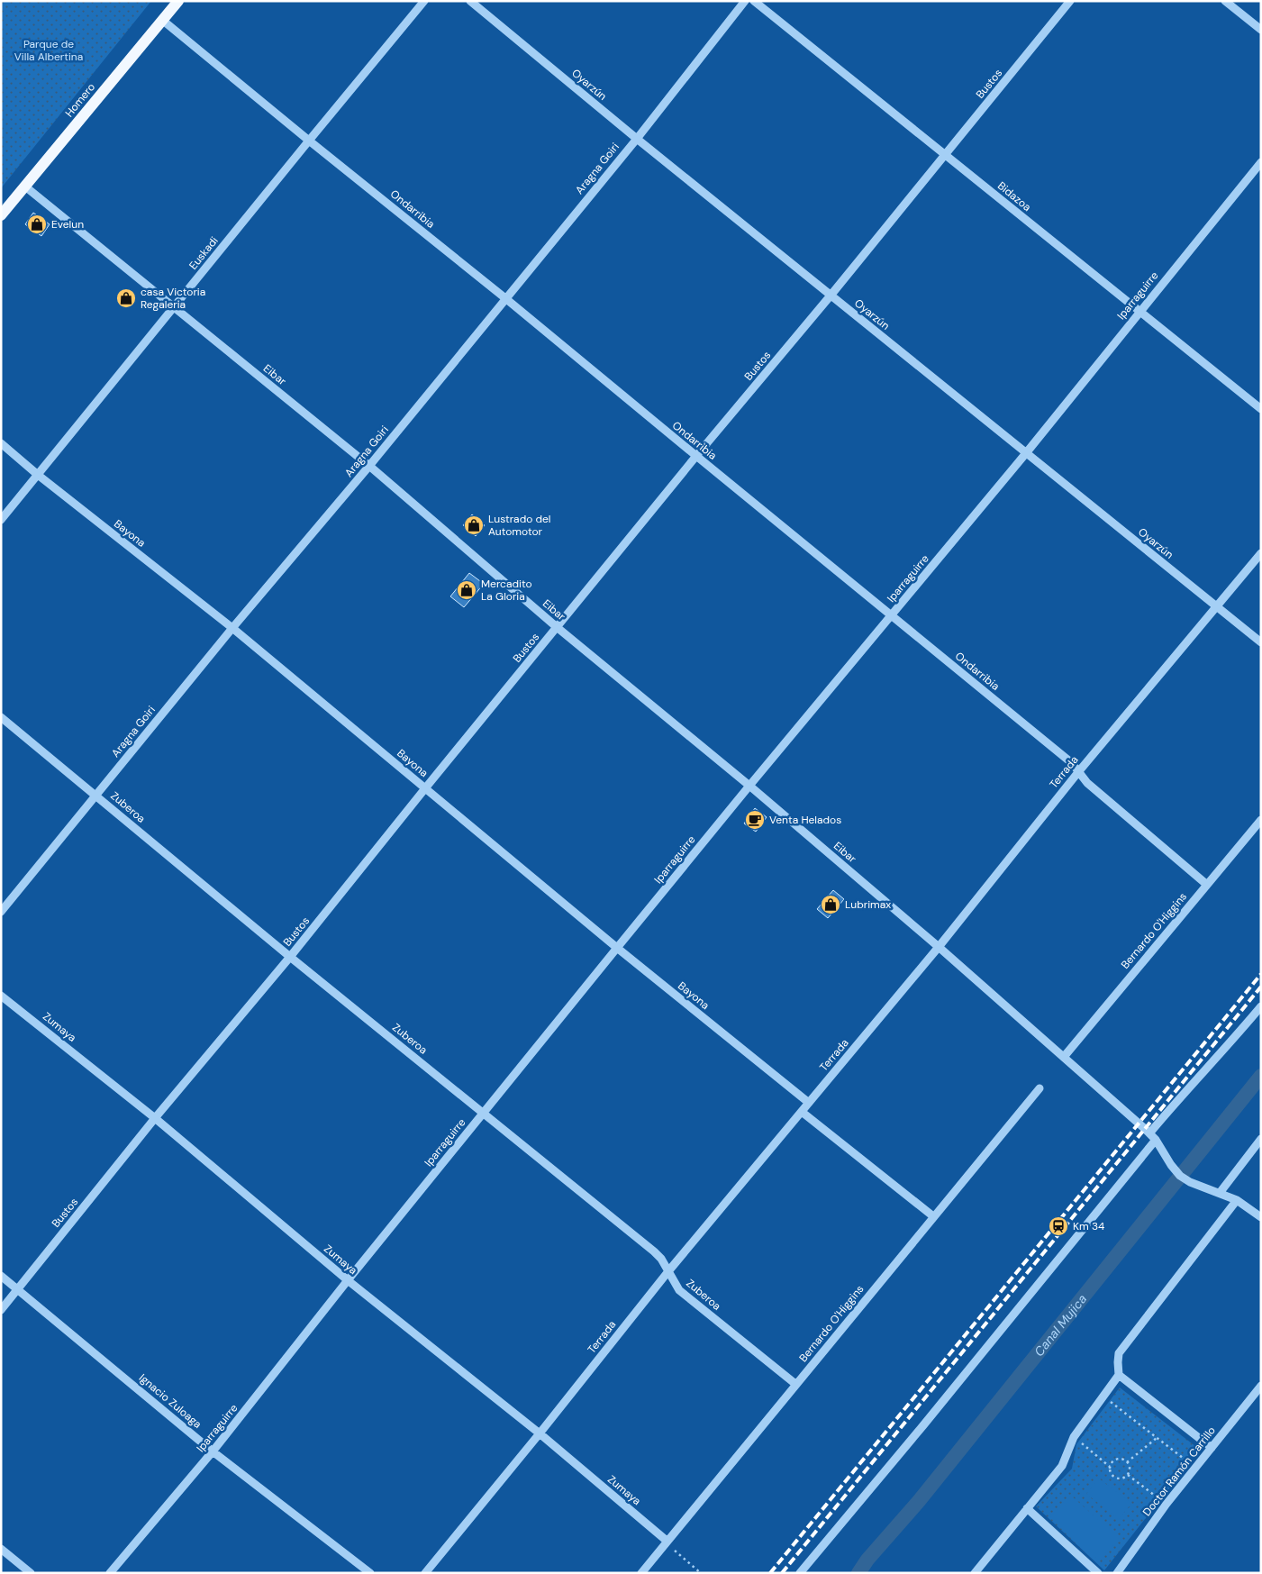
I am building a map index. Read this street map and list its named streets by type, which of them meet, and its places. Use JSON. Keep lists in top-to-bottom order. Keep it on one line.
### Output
{"streets":{"main road":["Homero"],"street":["Bustos","Oyarzún","Aragna Goiri","Bidazoa","Ondarribia","Euskadi","Iparraguirre","Eibar","Bayona","Terrada","Zuberoa","Bernardo O'Higgins","Zumaya","Ignacio Zuloaga","Doctor Ramón Carrillo"]},"crossings":[["Bustos","Oyarzún"],["Bustos","Bidazoa"],["Bustos","Ondarribia"],["Bustos","Eibar"],["Bustos","Bayona"],["Bustos","Zuberoa"],["Bustos","Zumaya"],["Bustos","Ignacio Zuloaga"],["Oyarzún","Aragna Goiri"],["Oyarzún","Iparraguirre"],["Oyarzún","Terrada"],["Homero","Ondarribia"],["Homero","Eibar"],["Aragna Goiri","Ondarribia"],["Aragna Goiri","Eibar"],["Aragna Goiri","Bayona"],["Aragna Goiri","Zuberoa"],["Bidazoa","Iparraguirre"],["Ondarribia","Euskadi"],["Ondarribia","Iparraguirre"],["Ondarribia","Terrada"],["Ondarribia","Bernardo O'Higgins"],["Euskadi","Eibar"],["Euskadi","Bayona"],["Iparraguirre","Eibar"],["Iparraguirre","Bayona"],["Iparraguirre","Zuberoa"],["Iparraguirre","Zumaya"],["Iparraguirre","Ignacio Zuloaga"],["Eibar","Terrada"],["Eibar","Bernardo O'Higgins"],["Bayona","Terrada"],["Terrada","Zuberoa"],["Terrada","Zumaya"],["Zuberoa","Bernardo O'Higgins"],["Bernardo O'Higgins","Zumaya"]],"water":["Canal Mujica"],"parks":["Parque de Villa Albertina"],"places":{"shop":["Evelun","casa Victoria Regaleria","Lustrado del Automotor","Mercadito La Gloria","Lubrimax"],"cafe":["Venta Helados"],"station":["Km 34"]}}
